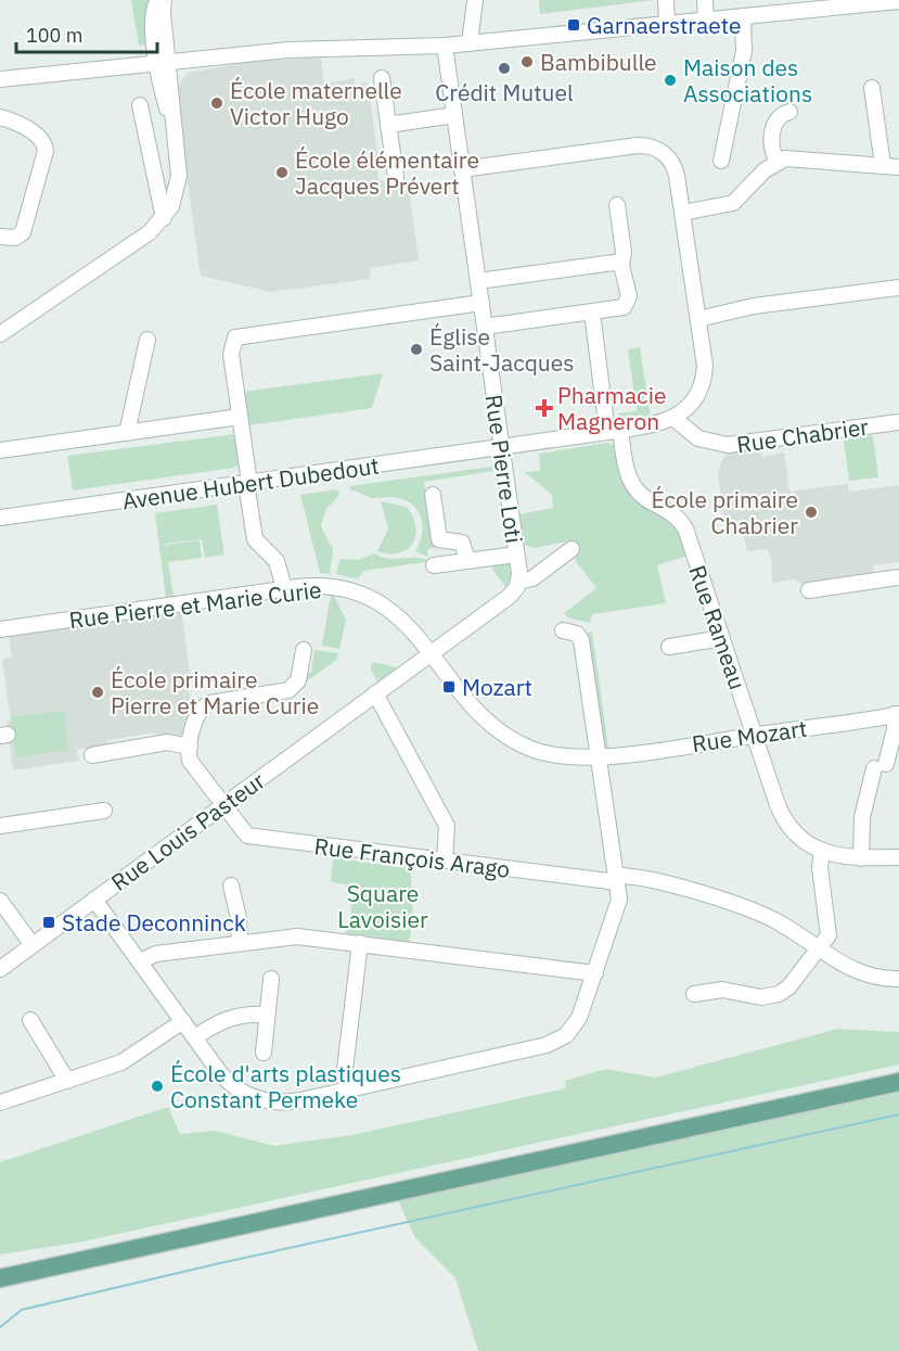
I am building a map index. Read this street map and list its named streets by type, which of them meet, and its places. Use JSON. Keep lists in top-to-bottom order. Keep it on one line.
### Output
{"streets":{"street":["Rue Chabrier","Rue Pierre Loti","Avenue Hubert Dubedout","Rue Pierre et Marie Curie","Rue Rameau","Rue Mozart","Rue Louis Pasteur","Rue François Arago"]},"crossings":[["Rue Chabrier","Avenue Hubert Dubedout"],["Rue Pierre Loti","Avenue Hubert Dubedout"],["Rue Pierre Loti","Rue Louis Pasteur"],["Avenue Hubert Dubedout","Rue Rameau"],["Rue Pierre et Marie Curie","Rue Mozart"],["Rue Pierre et Marie Curie","Rue Louis Pasteur"],["Rue Rameau","Rue Mozart"],["Rue Louis Pasteur","Rue François Arago"]],"parks":["Square Lavoisier"],"places":{"transit":["Garnaerstraete","Mozart","Stade Deconninck"],"other":["Bambibulle","Crédit Mutuel","Maison des Associations","École maternelle Victor Hugo","École élémentaire Jacques Prévert","Église Saint-Jacques","École primaire Chabrier","École primaire Pierre et Marie Curie","École d'arts plastiques Constant Permeke"],"health":["Pharmacie Magneron"]},"scale_bar":"100 m"}
